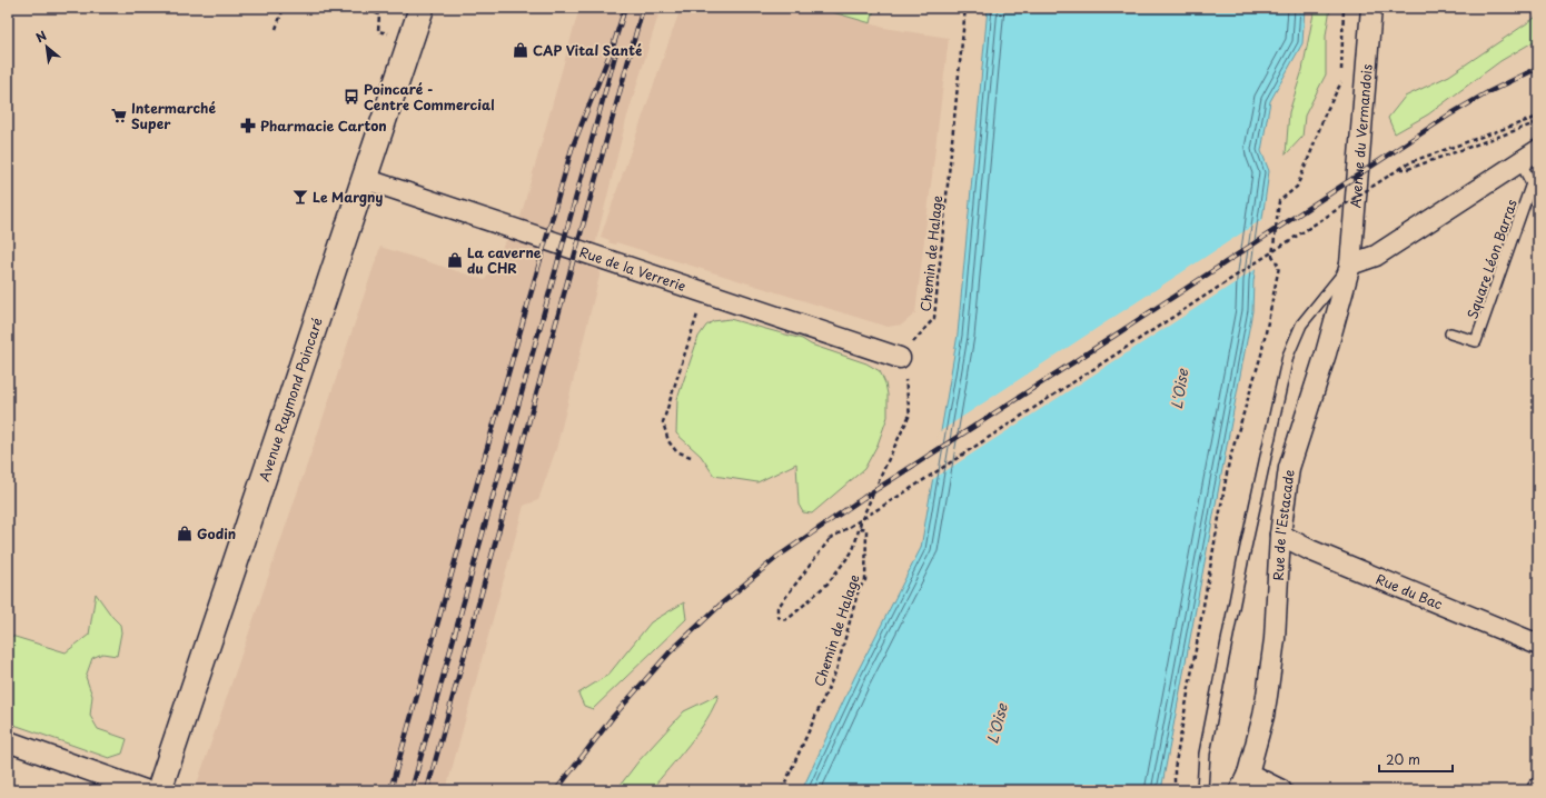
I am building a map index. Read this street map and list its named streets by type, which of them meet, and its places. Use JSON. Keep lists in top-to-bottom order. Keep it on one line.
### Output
{"streets":{"main road":["Avenue Raymond Poincaré"],"street":["Avenue du Vermandois","Rue de la Verrerie","Rue de l'Estacade","Rue du Bac"],"lane":["Square Léon Barras"],"path":["Chemin de Halage"]},"crossings":[["Avenue du Vermandois","Rue de l'Estacade"],["Chemin de Halage","Rue de la Verrerie"],["Rue de la Verrerie","Avenue Raymond Poincaré"],["Rue de l'Estacade","Rue du Bac"]],"water":["L'Oise"],"places":{"shop":["CAP Vital Santé","La caverne du CHR","Godin"],"bus stop":["Poincaré - Centre Commercial"],"supermarket":["Intermarché Super"],"pharmacy":["Pharmacie Carton"],"bar":["Le Margny"]},"scale_bar":"20 m","north":"top left"}
